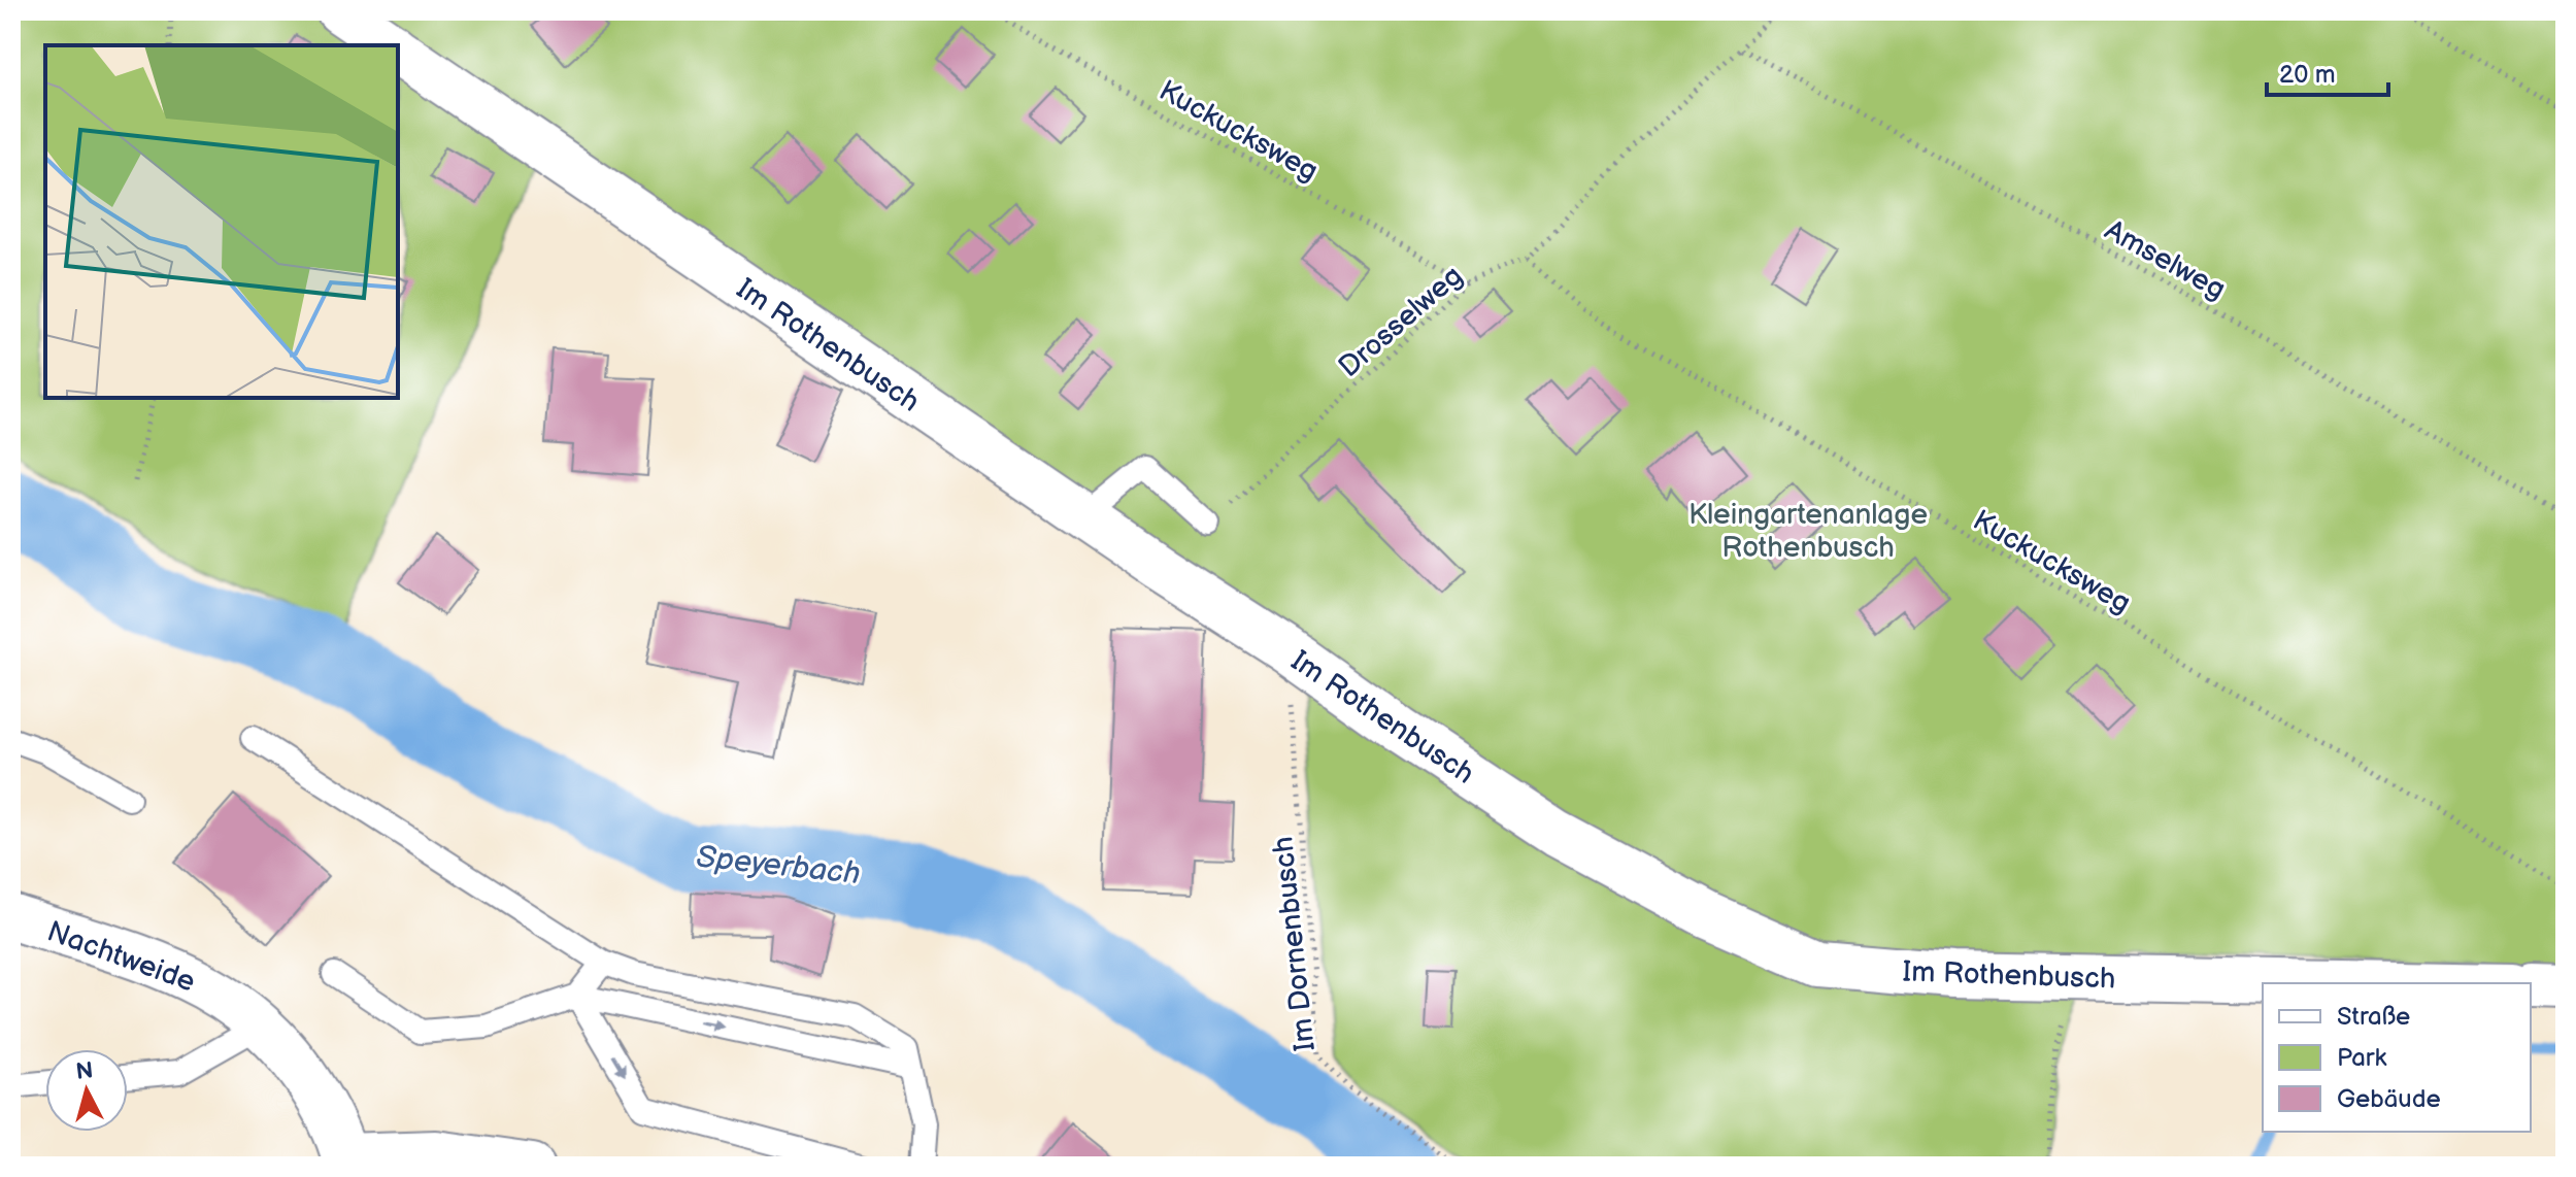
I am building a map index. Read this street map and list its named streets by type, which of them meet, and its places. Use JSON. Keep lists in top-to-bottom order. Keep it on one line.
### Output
{"streets":{"street":["Im Rothenbusch","Nachtweide"],"path":["Kuckucksweg","Amselweg","Drosselweg","Im Dornenbusch"]},"crossings":[["Kuckucksweg","Drosselweg"],["Amselweg","Drosselweg"],["Im Rothenbusch","Im Dornenbusch"]],"water":["Speyerbach"],"parks":["Kleingartenanlage Rothenbusch"],"legend":["Straße","Park","Gebäude"],"scale_bar":"20 m","north":"top"}
